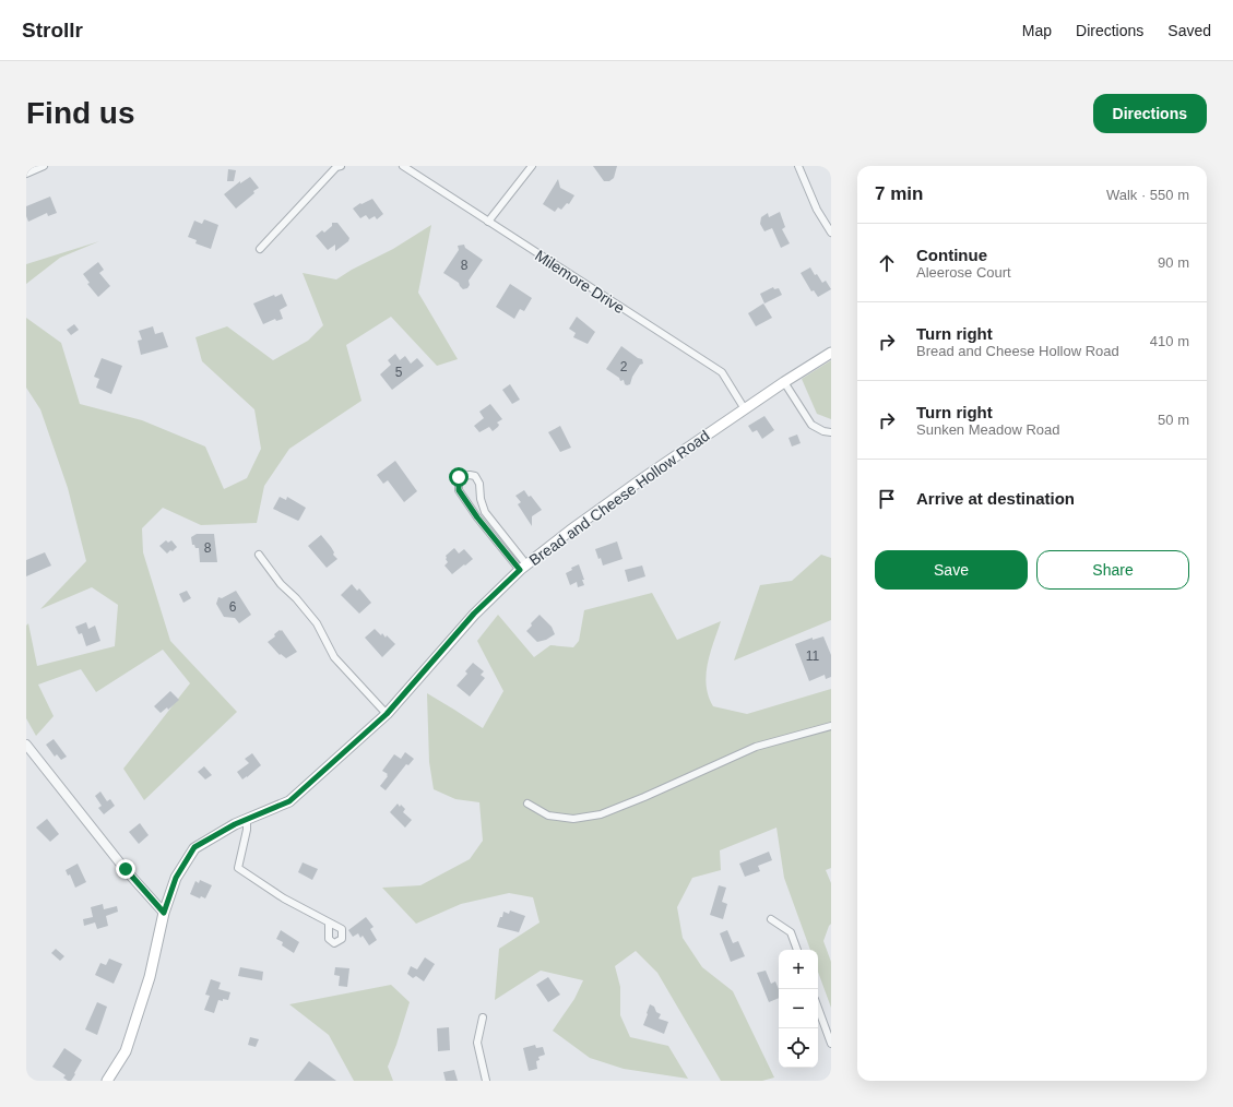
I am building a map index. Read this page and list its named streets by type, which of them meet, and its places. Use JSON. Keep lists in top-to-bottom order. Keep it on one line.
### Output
{"streets":{"main road":["Bread and Cheese Hollow Road"],"street":["Milemore Drive"]},"crossings":[["Milemore Drive","Bread and Cheese Hollow Road"]],"house_numbers":["8","2","5","8","6","11"],"page":{"header":"Strollr","nav":["Map","Directions","Saved"],"buttons":["Directions",["Save","Share"]],"title":"Find us","heading":["7 min","Walk · 550 m"],"list":[["Continue","Aleerose Court","90 m"],["Turn right","Bread and Cheese Hollow Road","410 m"],["Turn right","Sunken Meadow Road","50 m"],"Arrive at destination"],"map_buttons":["+","−"]}}
